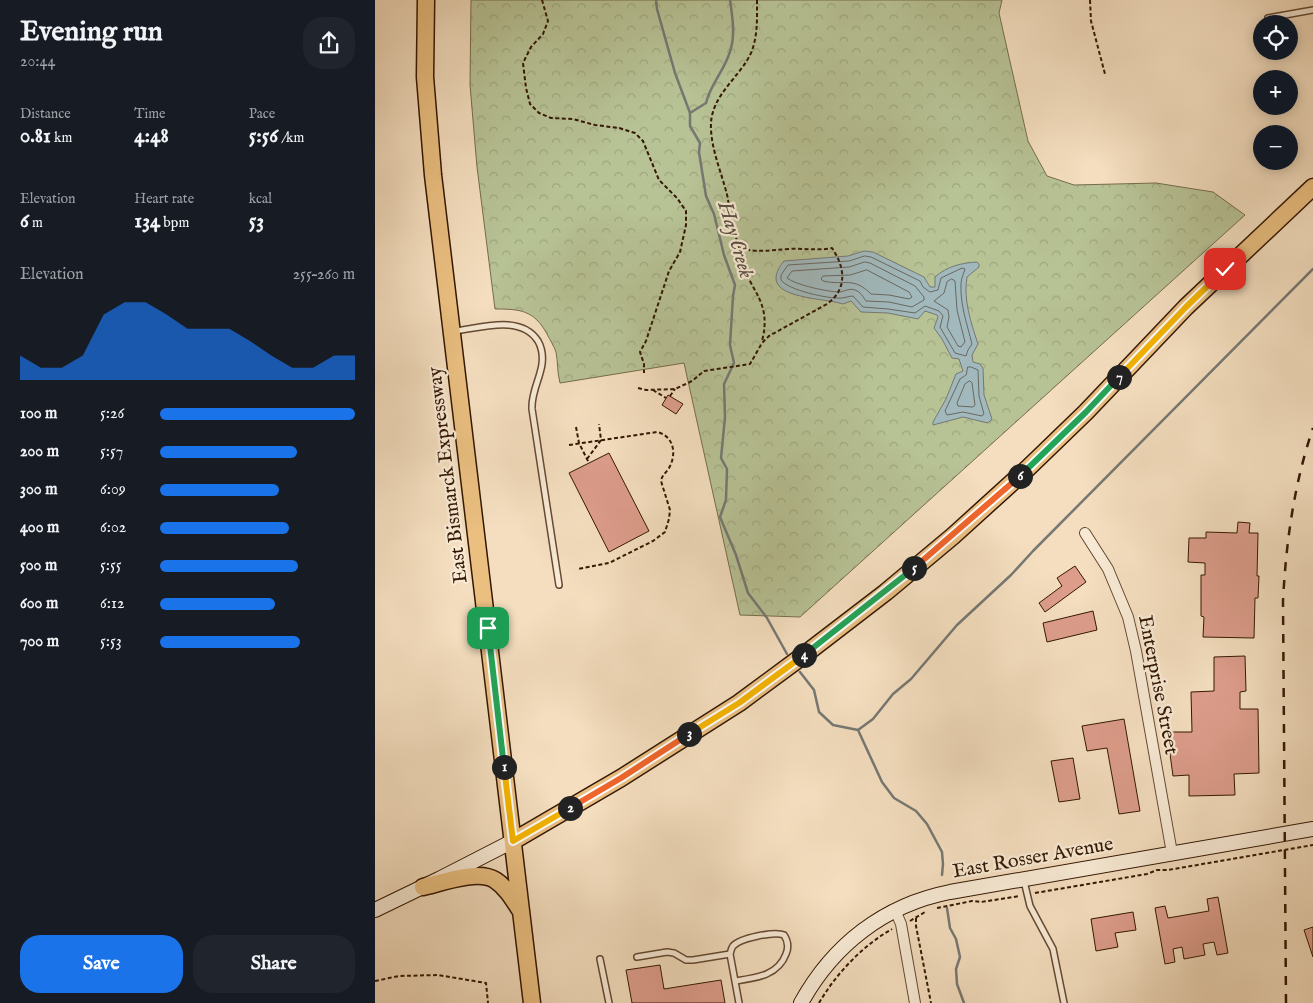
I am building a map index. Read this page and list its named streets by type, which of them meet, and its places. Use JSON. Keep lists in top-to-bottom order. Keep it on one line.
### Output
{"streets":{"main road":["East Bismarck Expressway"],"street":["Enterprise Street","East Rosser Avenue"]},"crossings":[["Enterprise Street","East Rosser Avenue"]],"water":["Hay Creek"],"page":{"heading":["Evening run","20:44"],"map_buttons":["+","−"],"stats":[["Distance","0.81 km"],["Time","4:48"],["Pace","5:56 /km"],["Elevation","6 m"],["Heart rate","134 bpm"],["kcal","53"]],"chart":["Elevation","255–260 m"],"pins":["7","6","5","4","3","1","2"],"list":[{"name":"100 m","note":"5:26"},{"name":"200 m","note":"5:57"},{"name":"300 m","note":"6:09"},{"name":"400 m","note":"6:02"},{"name":"500 m","note":"5:55"},{"name":"600 m","note":"6:12"},{"name":"700 m","note":"5:53"}],"buttons":["Save","Share"]}}
